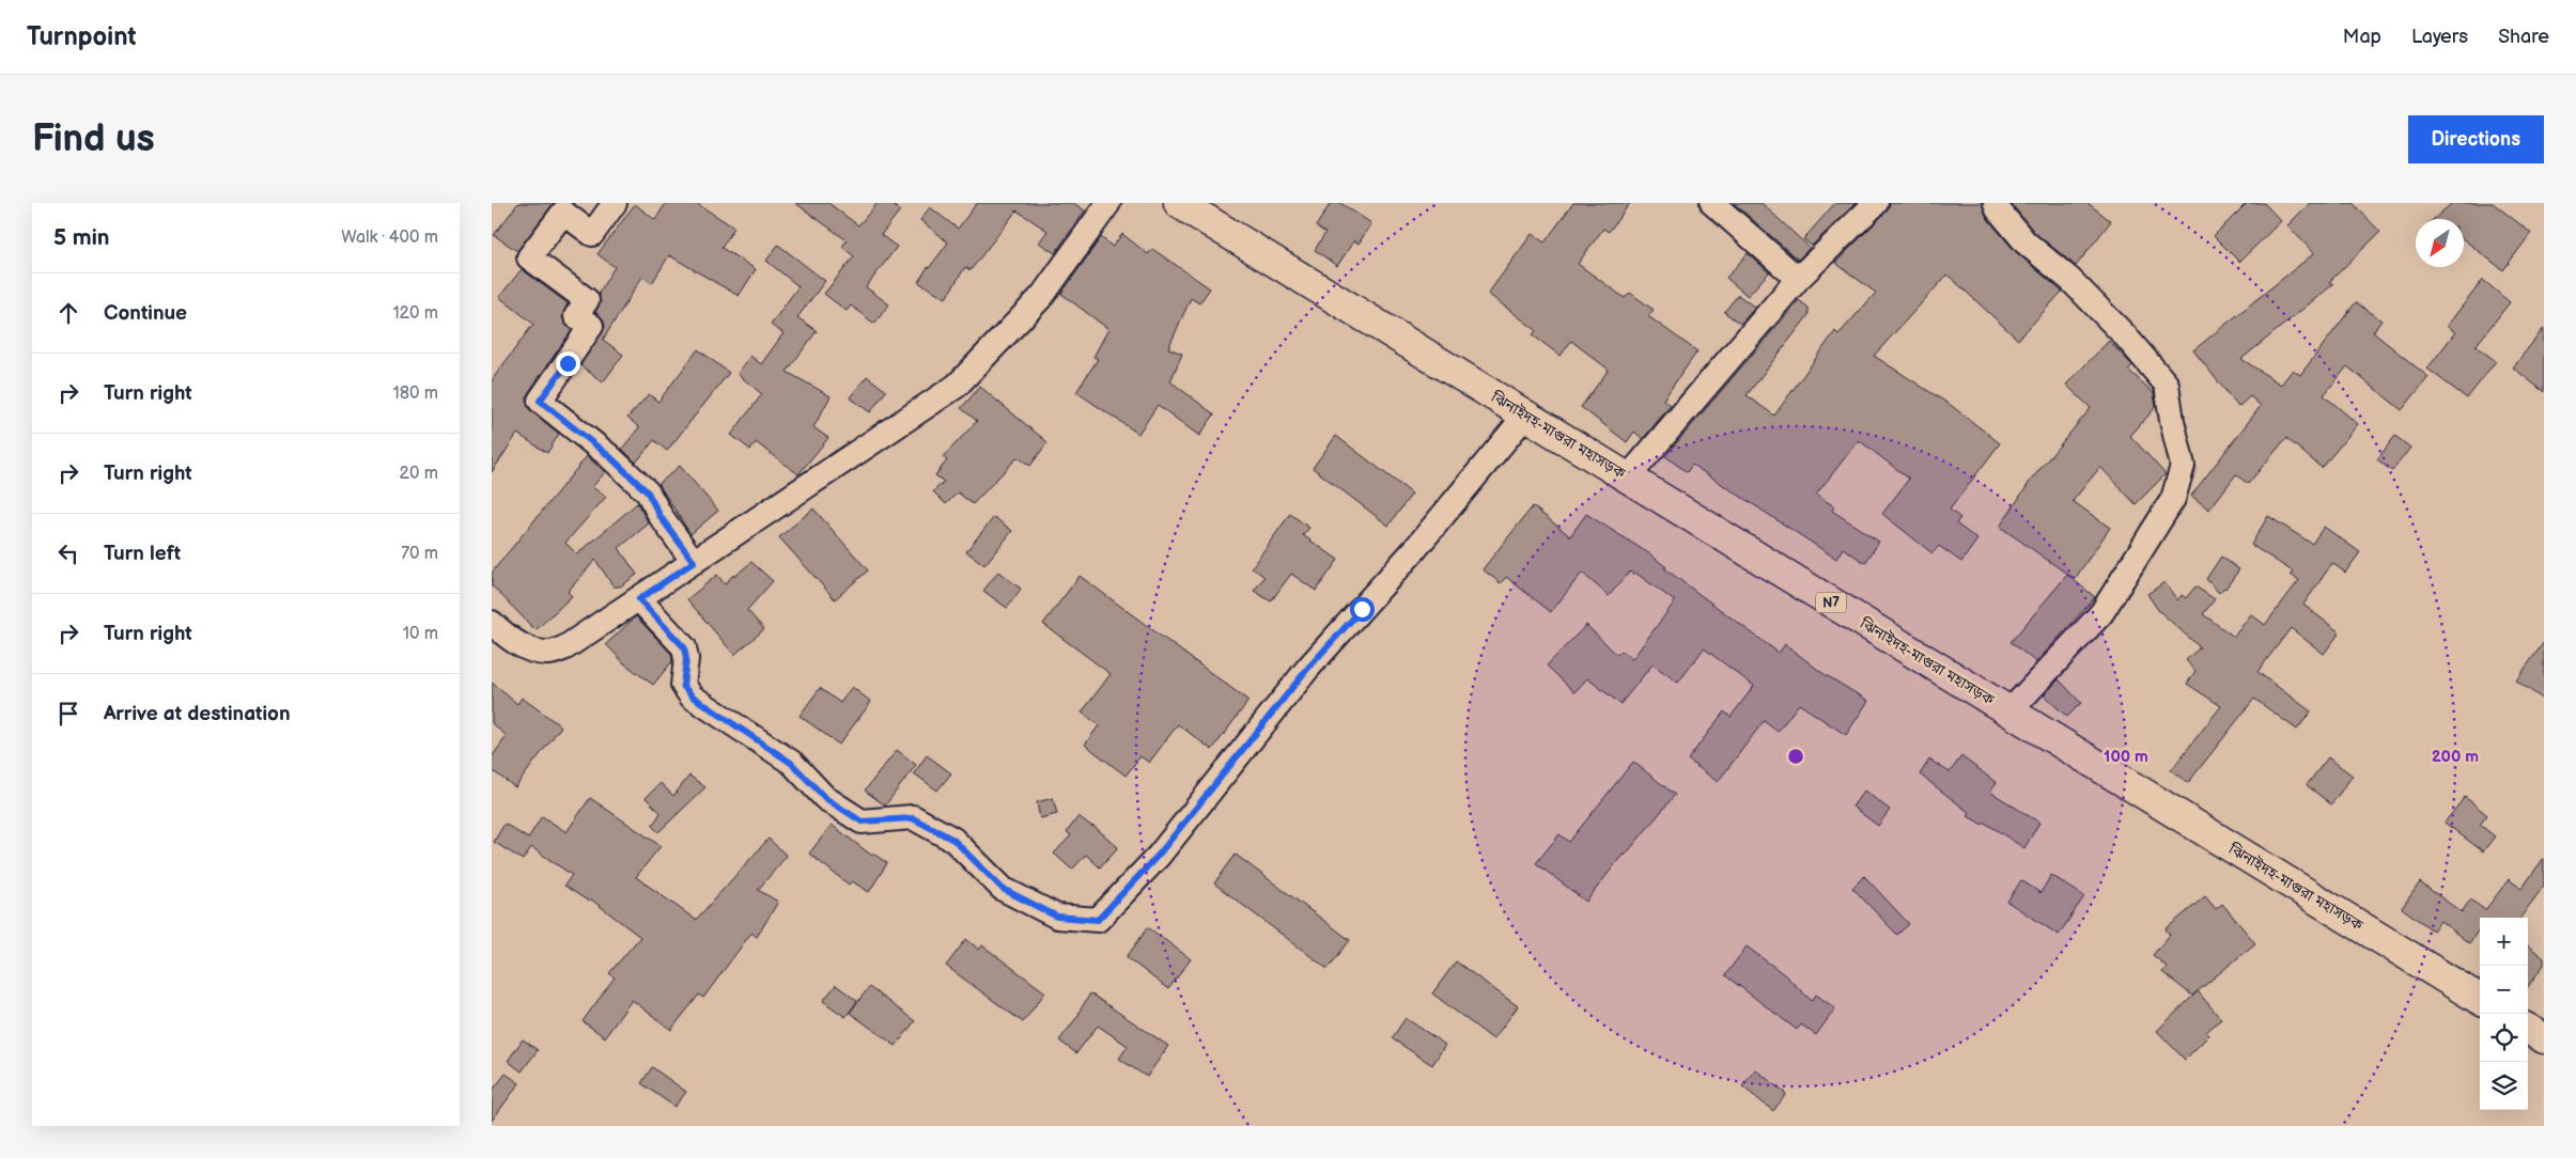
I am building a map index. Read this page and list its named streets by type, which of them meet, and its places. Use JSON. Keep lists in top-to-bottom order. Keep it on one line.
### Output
{"streets":{"highway":["ঝিনাইদহ-মাগুরা মহাসড়ক","N7"]},"north":"bottom left","page":{"header":"Turnpoint","nav":["Map","Layers","Share"],"buttons":"Directions","title":"Find us","heading":["5 min","Walk · 400 m"],"list":[["Continue","120 m"],["Turn right","180 m"],["Turn right","20 m"],["Turn left","70 m"],["Turn right","10 m"],"Arrive at destination"],"map_buttons":["+","−"]},"rings":["100 m","200 m"]}
